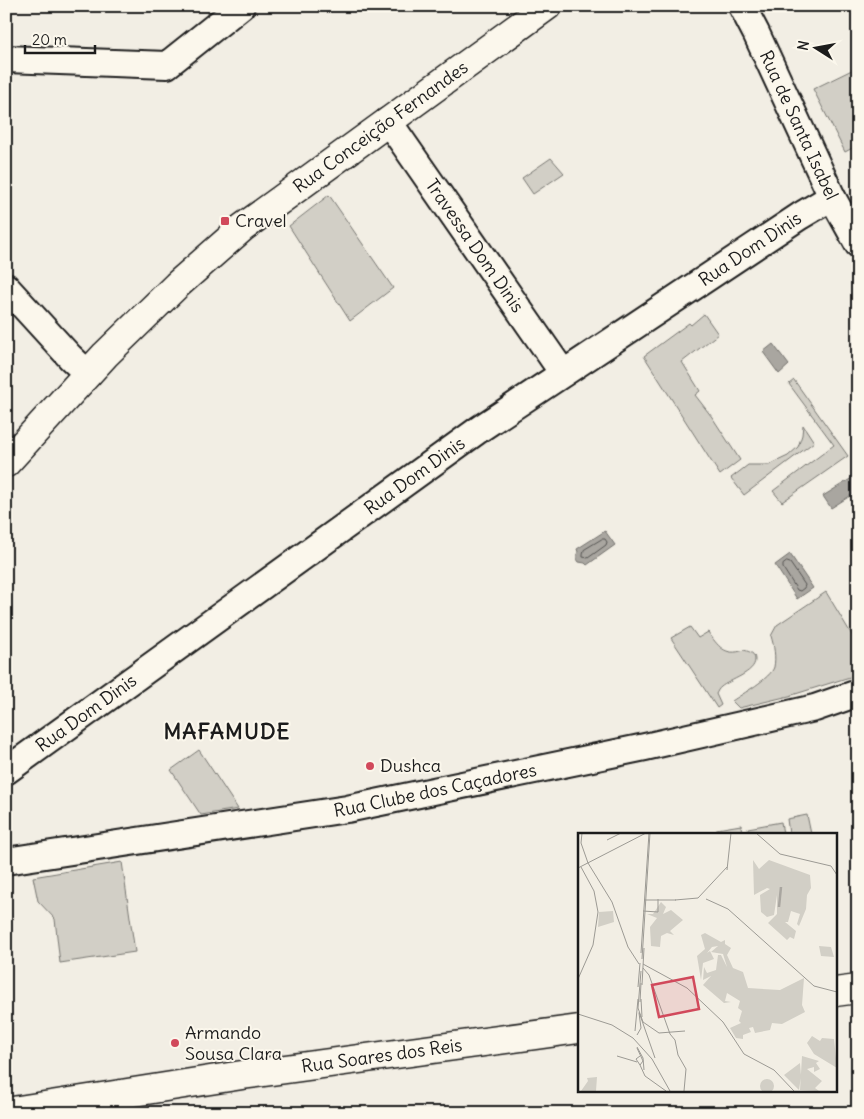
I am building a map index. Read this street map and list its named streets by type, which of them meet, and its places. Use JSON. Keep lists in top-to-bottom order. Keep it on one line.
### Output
{"streets":{"main road":["Rua Conceição Fernandes","Rua Soares dos Reis"],"street":["Rua de Santa Isabel","Travessa Dom Dinis","Rua Dom Dinis","Rua Clube dos Caçadores"]},"crossings":[["Rua de Santa Isabel","Rua Dom Dinis"],["Rua Conceição Fernandes","Travessa Dom Dinis"],["Travessa Dom Dinis","Rua Dom Dinis"]],"districts":["MAFAMUDE"],"places":{"transit":["Cravel"],"other":["Dushca","Armando Sousa Clara"]},"scale_bar":"20 m","north":"left"}
